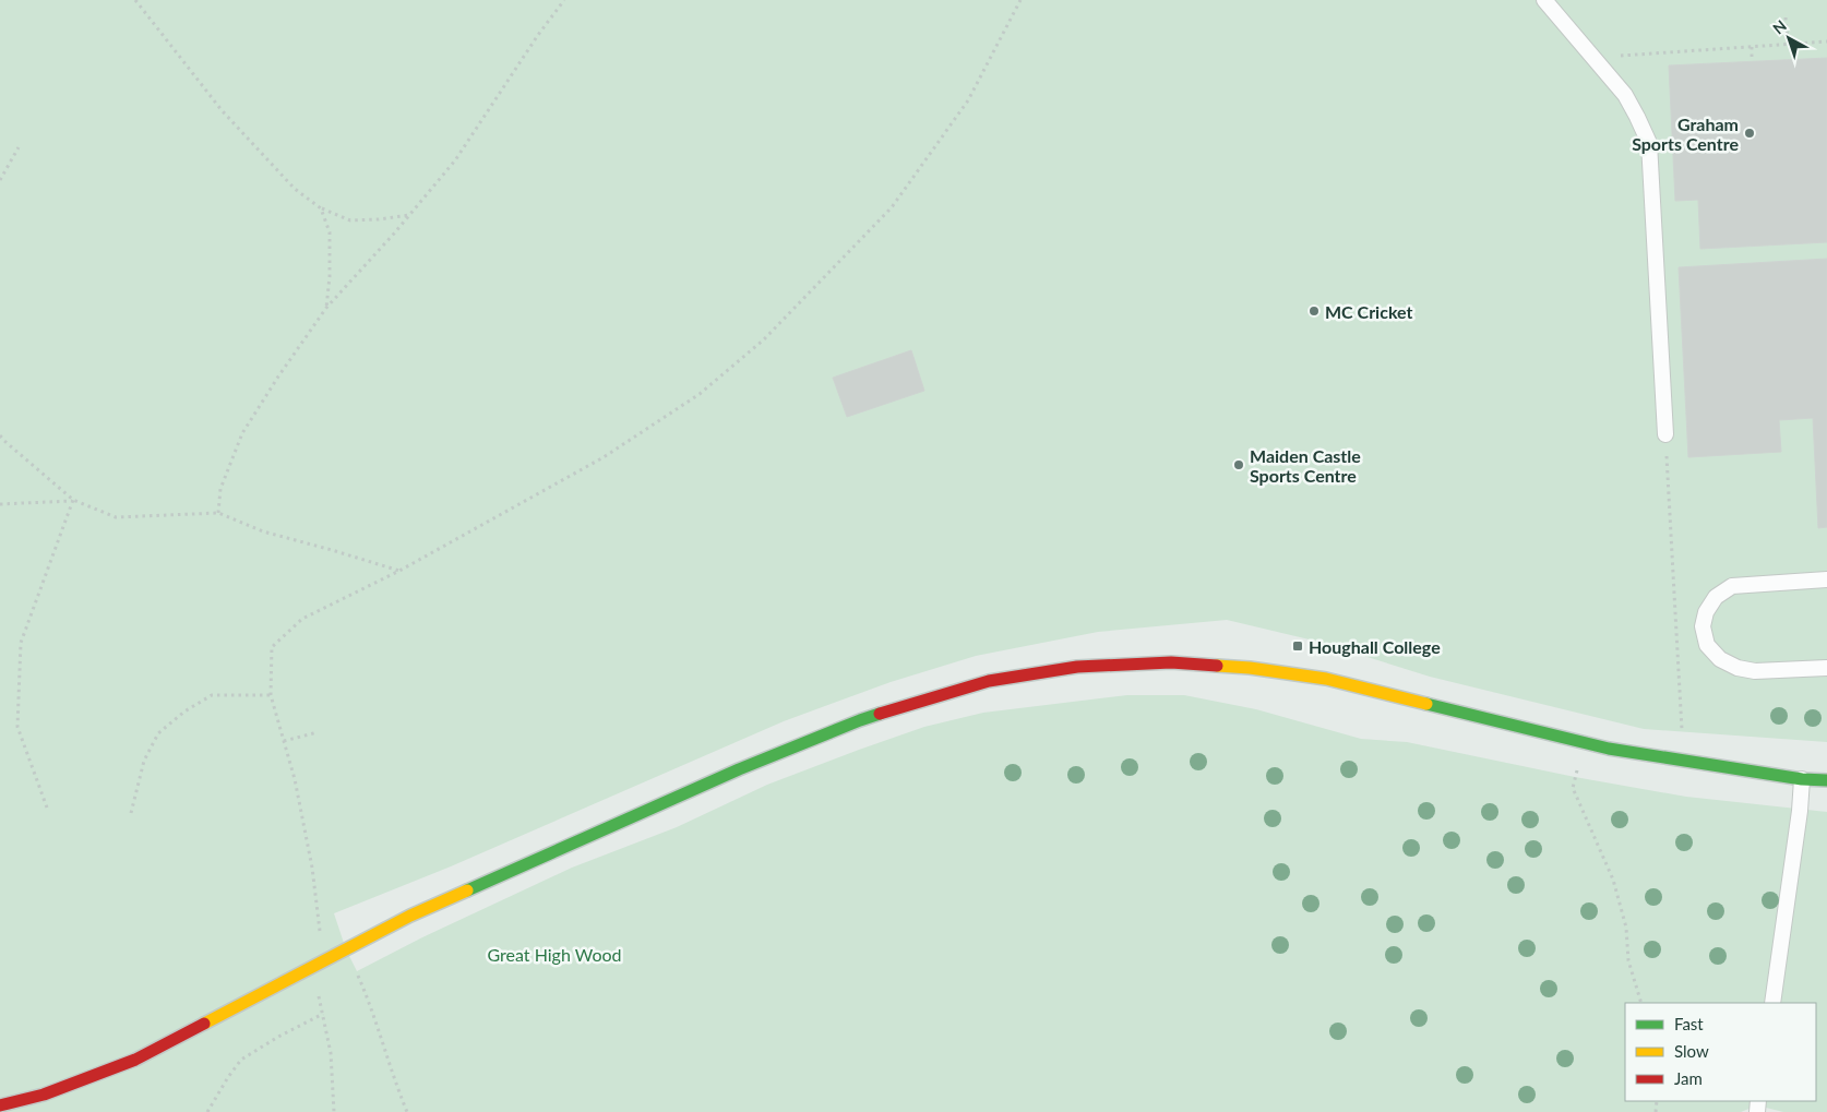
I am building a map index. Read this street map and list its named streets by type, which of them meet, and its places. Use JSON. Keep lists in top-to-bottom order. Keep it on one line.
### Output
{"parks":["Great High Wood"],"places":{"other":["Graham Sports Centre","MC Cricket","Maiden Castle Sports Centre"],"transit":["Houghall College"]},"legend":["Fast","Slow","Jam"],"north":"top left"}
